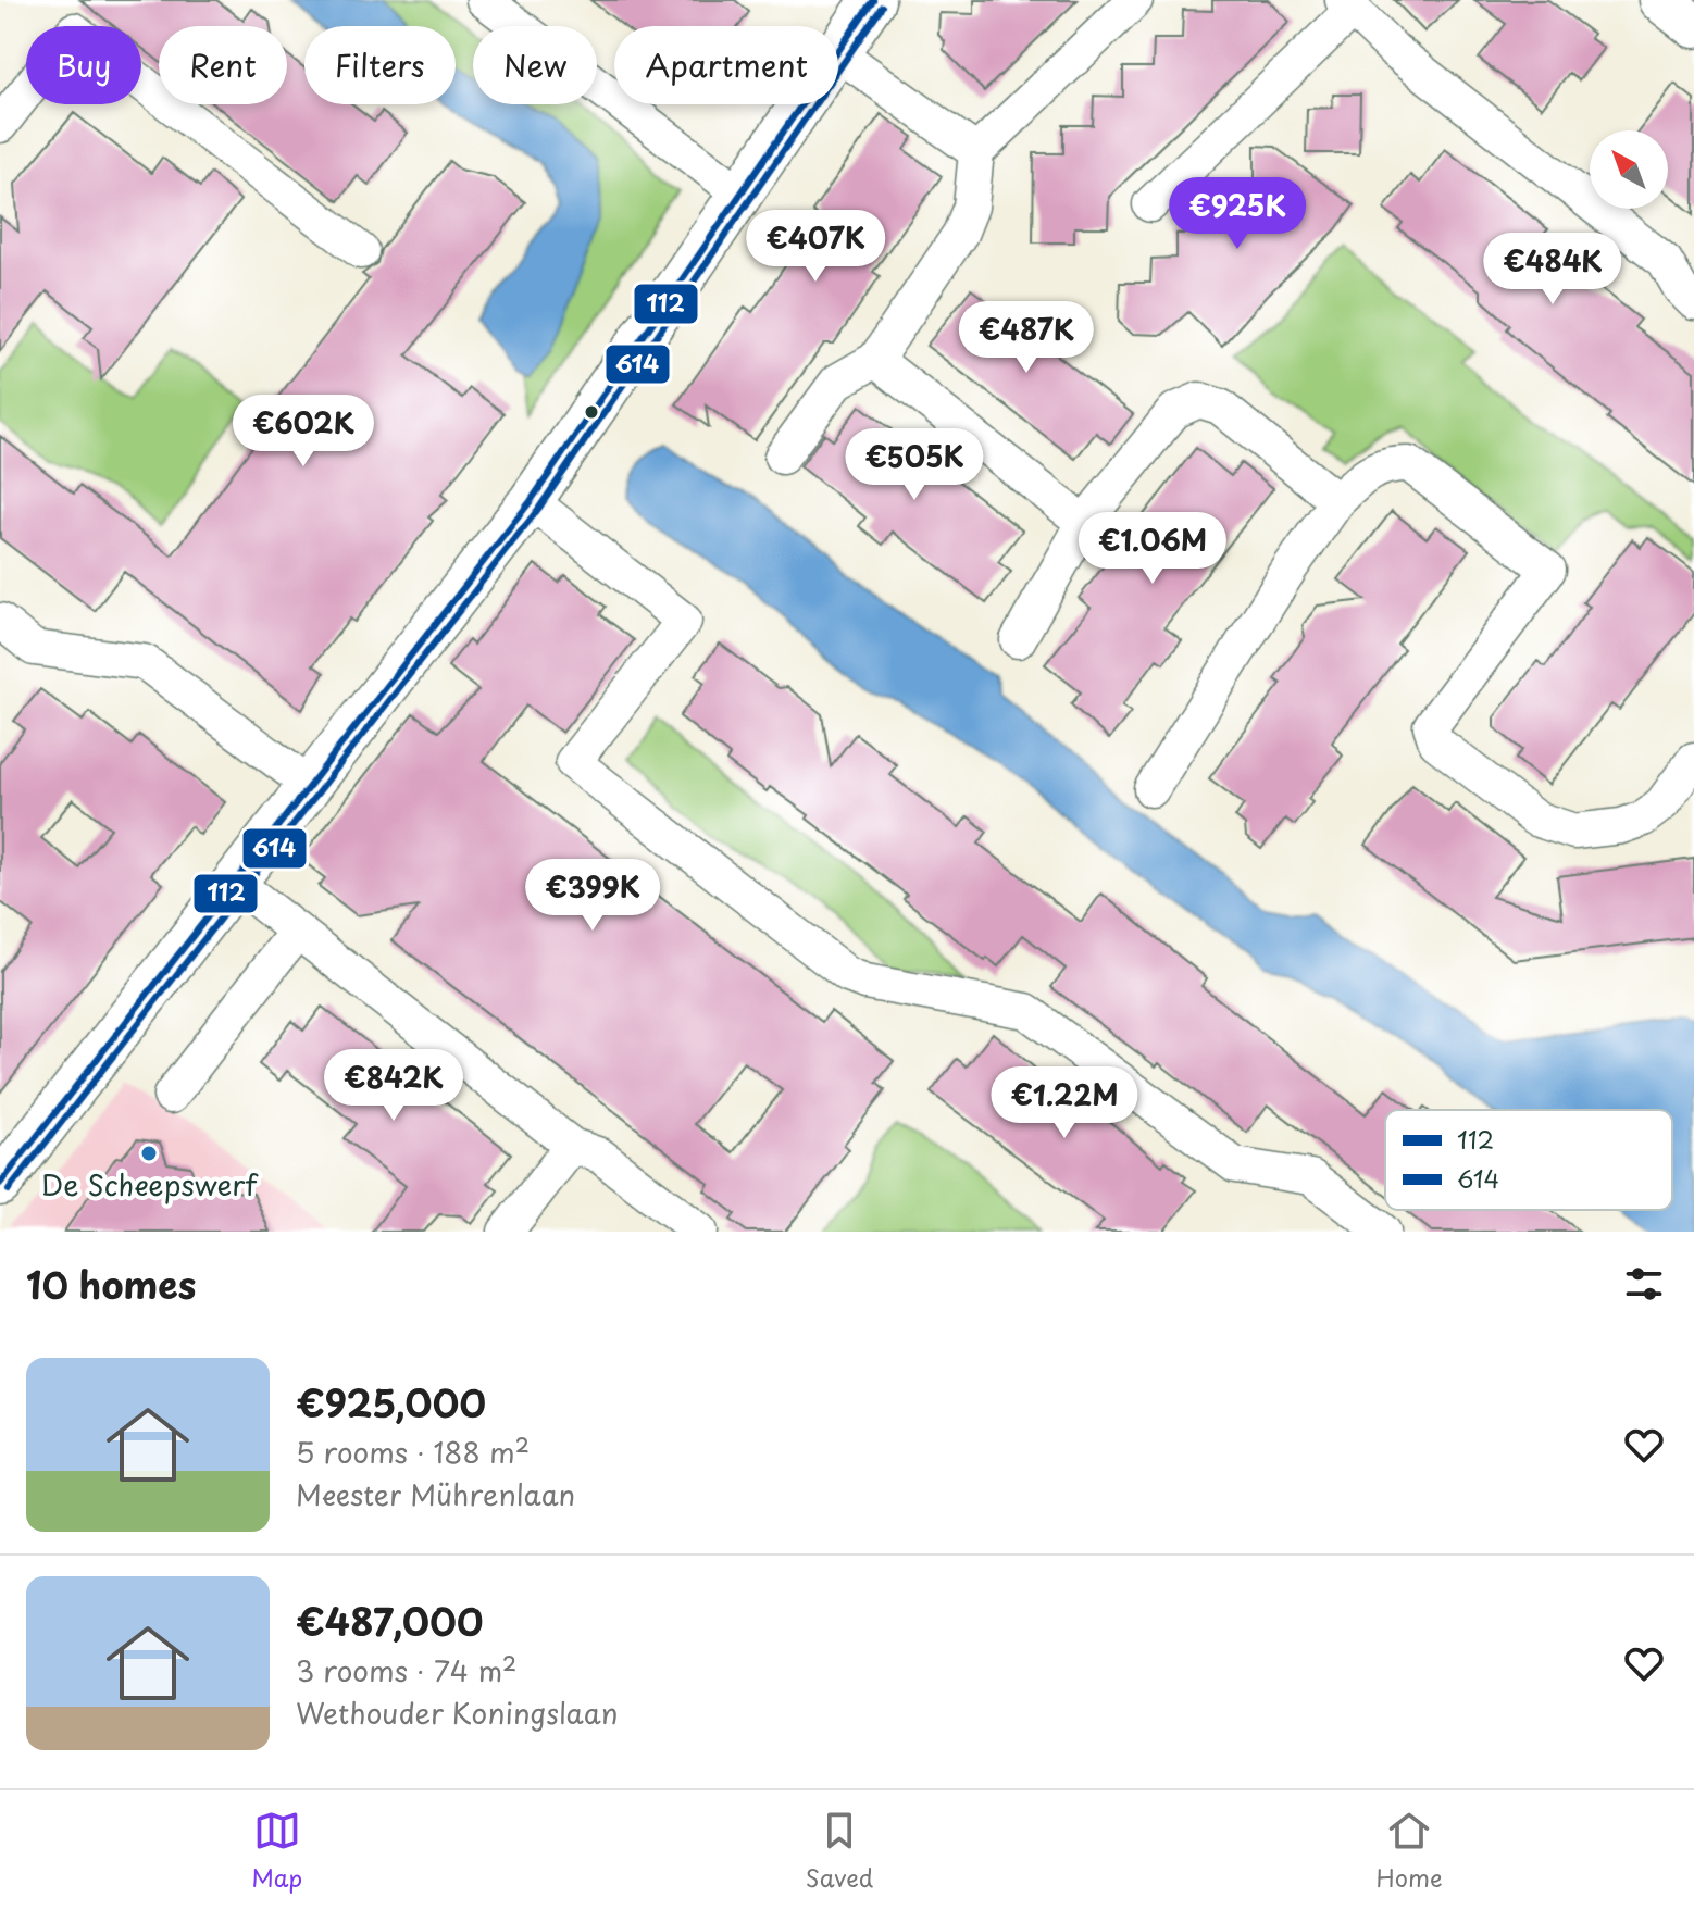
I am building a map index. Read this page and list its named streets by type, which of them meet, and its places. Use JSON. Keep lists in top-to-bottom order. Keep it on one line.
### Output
{"places":["De Scheepswerf"],"lines":["transit line 112","transit line 614"],"legend":["112","614"],"north":"top left","page":{"chip":["Buy","Rent","Filters","New","Apartment"],"price":["€925K","€407K","€484K","€487K","€602K","€505K","€1.06M","€399K","€842K","€1.22M"],"heading":"10 homes","list":[{"name":"€925,000","note":"5 rooms · 188 m² · Meester Mührenlaan"},{"name":"€487,000","note":"3 rooms · 74 m² · Wethouder Koningslaan"}],"tabs":["Map","Saved","Home"]}}
